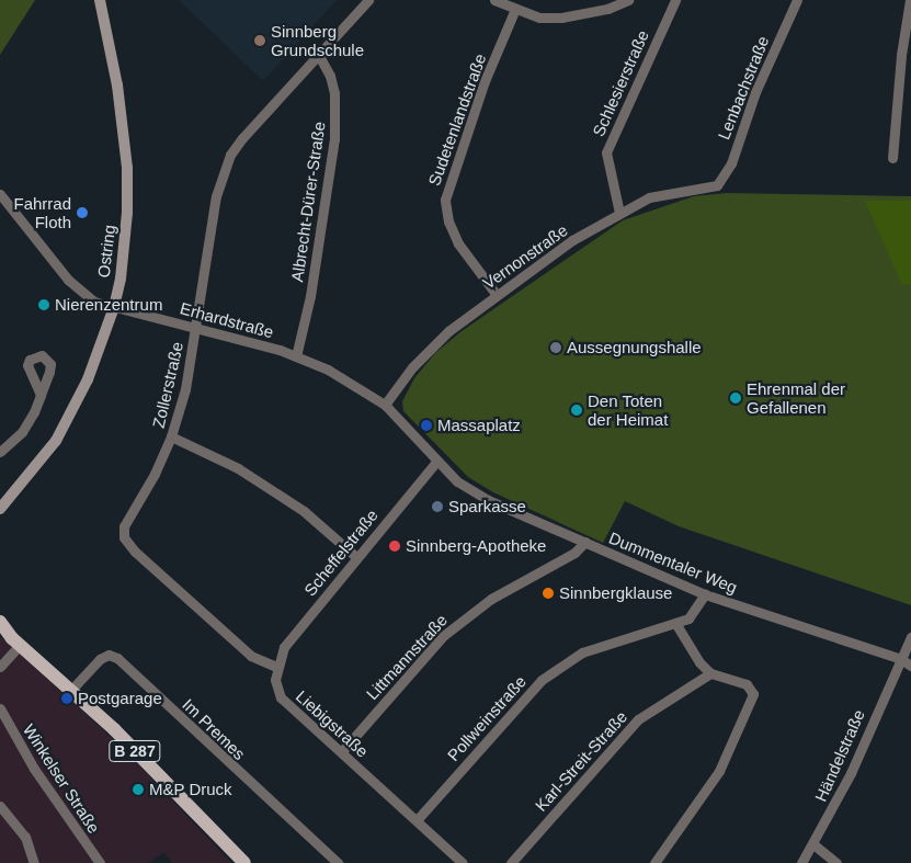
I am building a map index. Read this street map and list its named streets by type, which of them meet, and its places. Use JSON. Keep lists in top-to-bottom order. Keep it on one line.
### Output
{"streets":{"main road":["Ostring","B 287"],"street":["Schlesierstraße","Lenbachstraße","Sudetenlandstraße","Albrecht-Dürer-Straße","Vernonstraße","Erhardstraße","Zollerstraße","Scheffelstraße","Dummentaler Weg","Littmannstraße","Pollweinstraße","Liebigstraße","Im Premes","Händelstraße","Karl-Streit-Straße","Winkelser Straße"]},"crossings":[["Schlesierstraße","Vernonstraße"],["Lenbachstraße","Vernonstraße"],["Sudetenlandstraße","Vernonstraße"],["Albrecht-Dürer-Straße","Erhardstraße"],["Albrecht-Dürer-Straße","Zollerstraße"],["Ostring","Erhardstraße"],["Vernonstraße","Erhardstraße"],["Erhardstraße","Zollerstraße"],["Zollerstraße","Scheffelstraße"],["Zollerstraße","Liebigstraße"],["Scheffelstraße","Dummentaler Weg"],["Scheffelstraße","Liebigstraße"],["Dummentaler Weg","Littmannstraße"],["Dummentaler Weg","Pollweinstraße"],["Dummentaler Weg","Händelstraße"],["Littmannstraße","Liebigstraße"],["Pollweinstraße","Liebigstraße"],["Im Premes","B 287"]],"places":["Sinnberg Grundschule","Fahrrad Floth","Nierenzentrum","Aussegnungshalle","Ehrenmal der Gefallenen","Den Toten der Heimat","Massaplatz","Sparkasse","Sinnberg-Apotheke","Sinnbergklause","Postgarage","M&P Druck"]}
